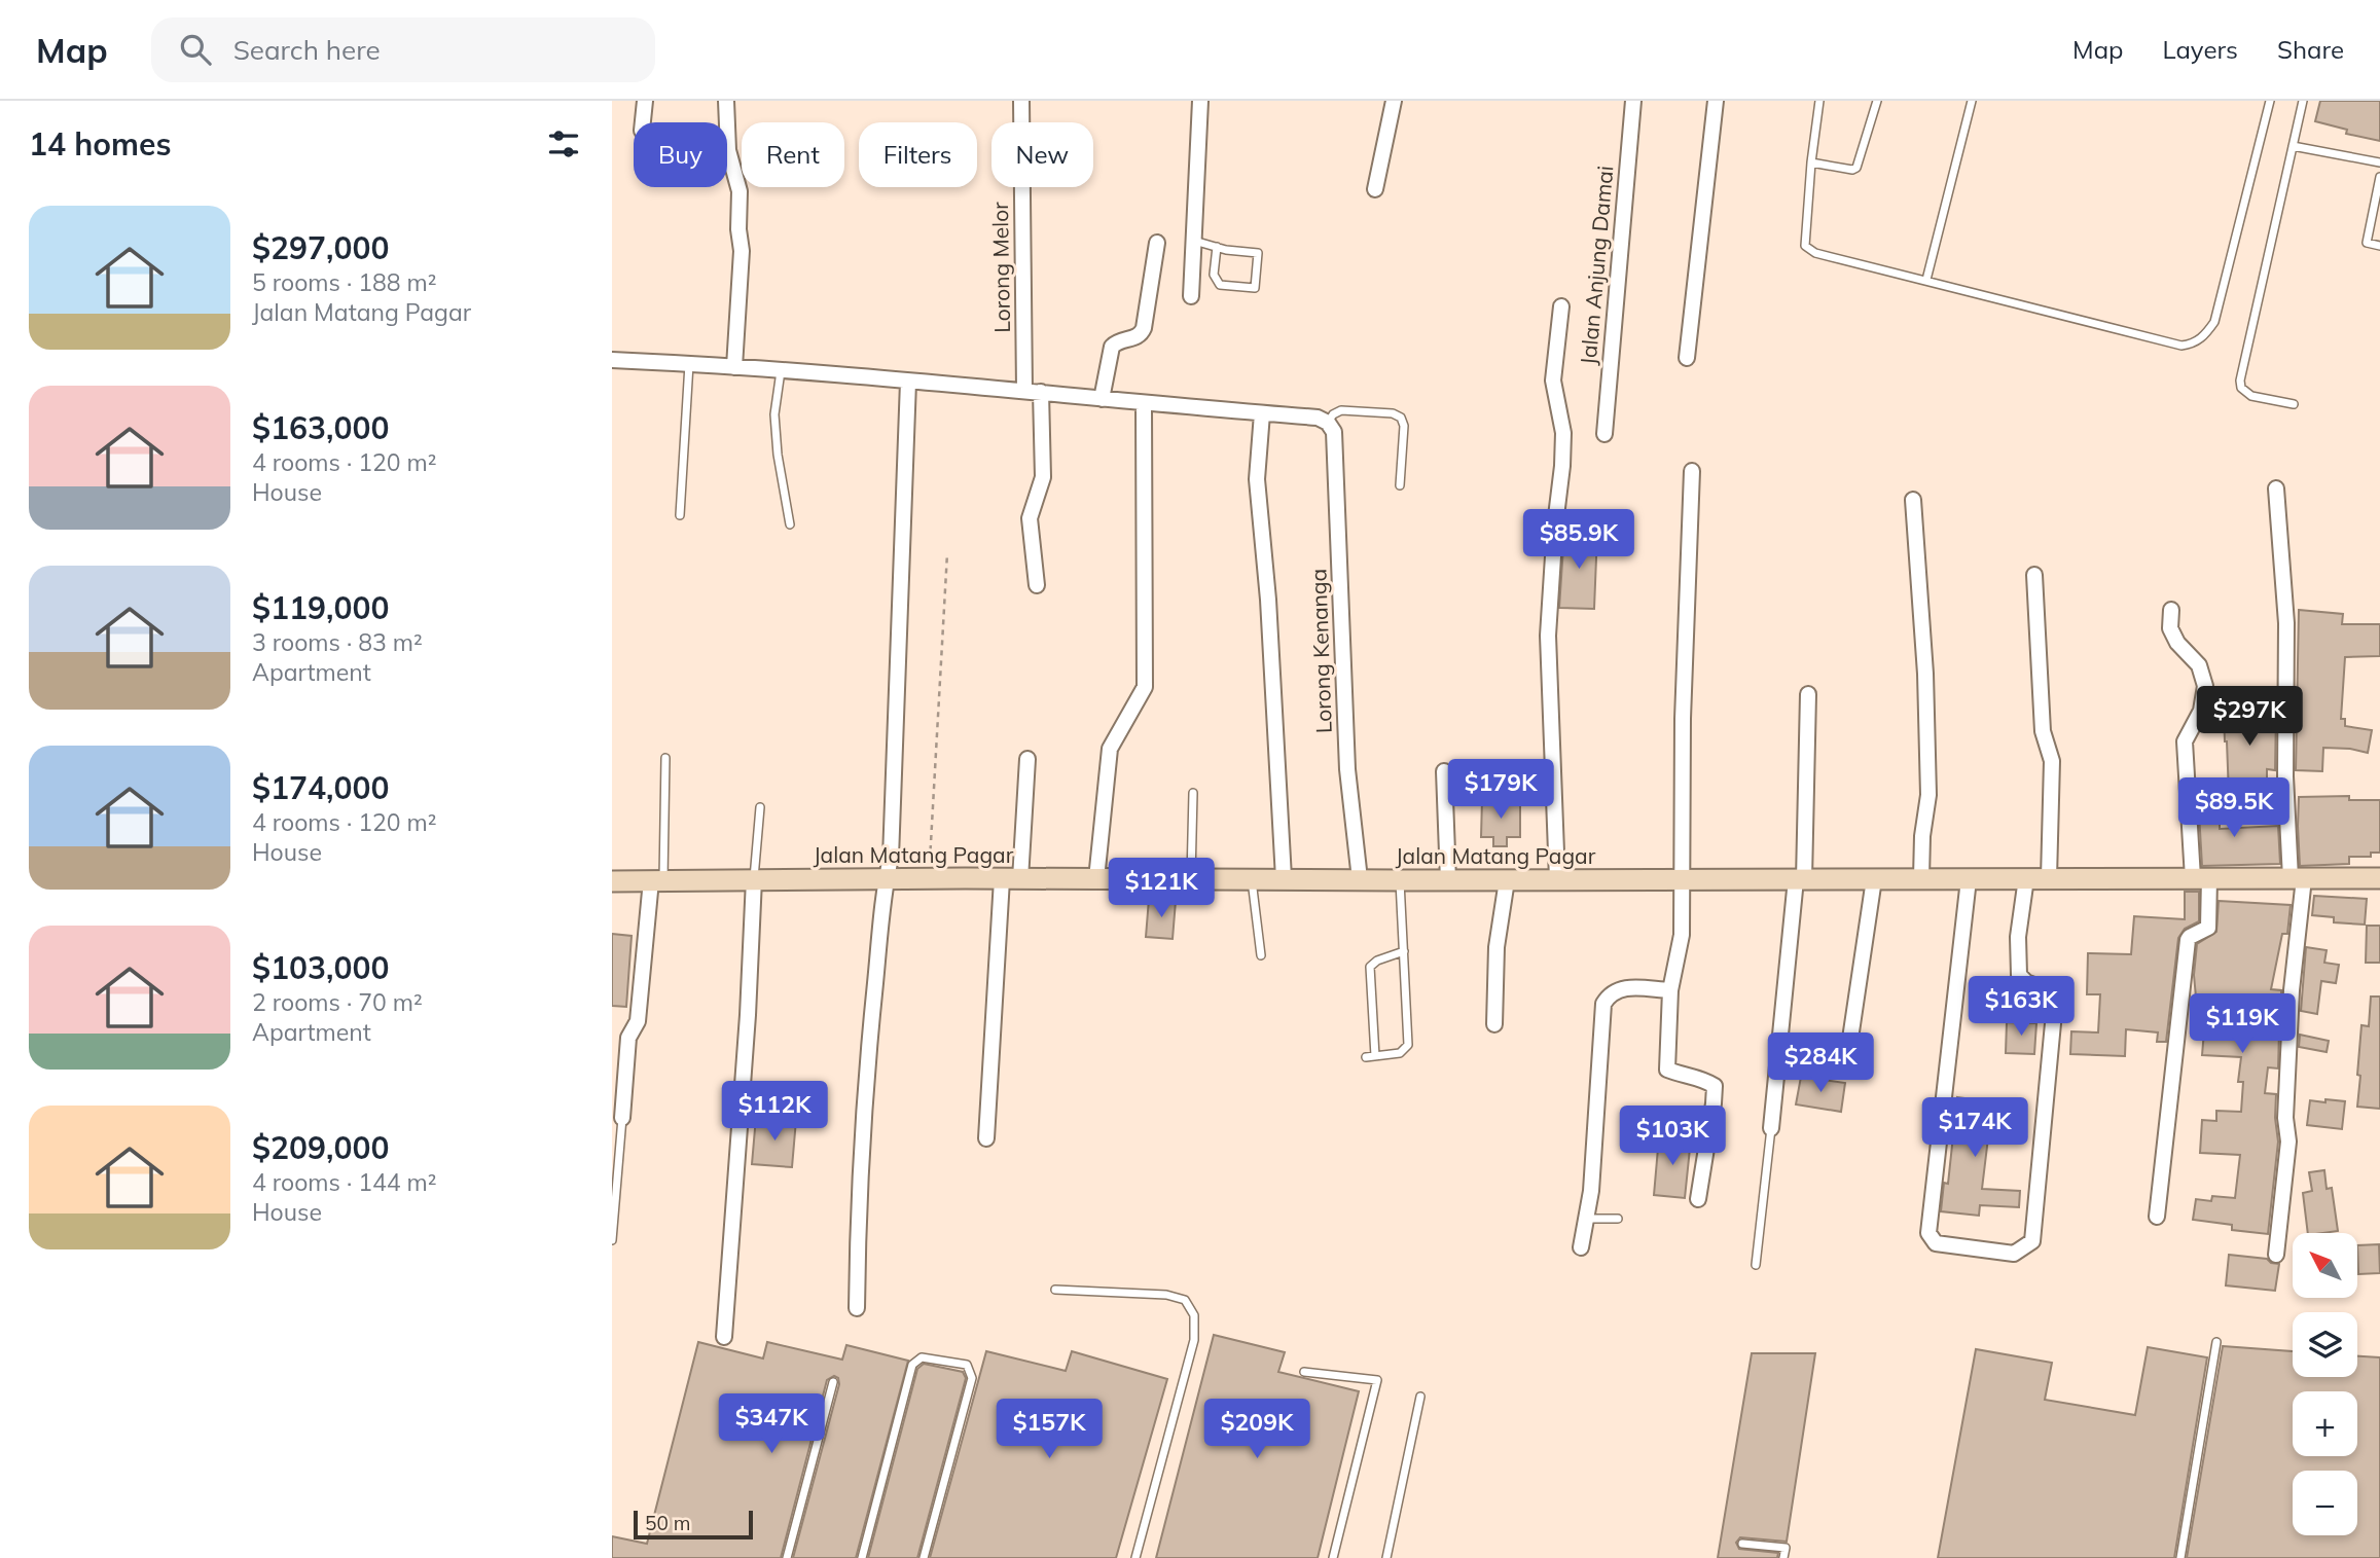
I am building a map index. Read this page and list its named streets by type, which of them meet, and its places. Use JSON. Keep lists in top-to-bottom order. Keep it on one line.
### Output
{"streets":{"main road":["Jalan Matang Pagar"],"street":["Jalan Anjung Damai","Lorong Melor","Lorong Kenanga"]},"crossings":[["Lorong Kenanga","Jalan Matang Pagar"]],"scale_bar":"50 m","north":"top left","page":{"header":"Map","search":"Search here","nav":["Map","Layers","Share"],"heading":"14 homes","chip":["Buy","Rent","Filters","New"],"list":[{"name":"$297,000","note":"5 rooms · 188 m² · Jalan Matang Pagar"},{"name":"$163,000","note":"4 rooms · 120 m² · House"},{"name":"$119,000","note":"3 rooms · 83 m² · Apartment"},{"name":"$174,000","note":"4 rooms · 120 m² · House"},{"name":"$103,000","note":"2 rooms · 70 m² · Apartment"},{"name":"$209,000","note":"4 rooms · 144 m² · House"}],"price":["$85.9K","$297K","$179K","$89.5K","$121K","$163K","$119K","$284K","$112K","$174K","$103K","$347K","$157K","$209K"],"map_buttons":["+","−"],"scale":"50 m"}}
